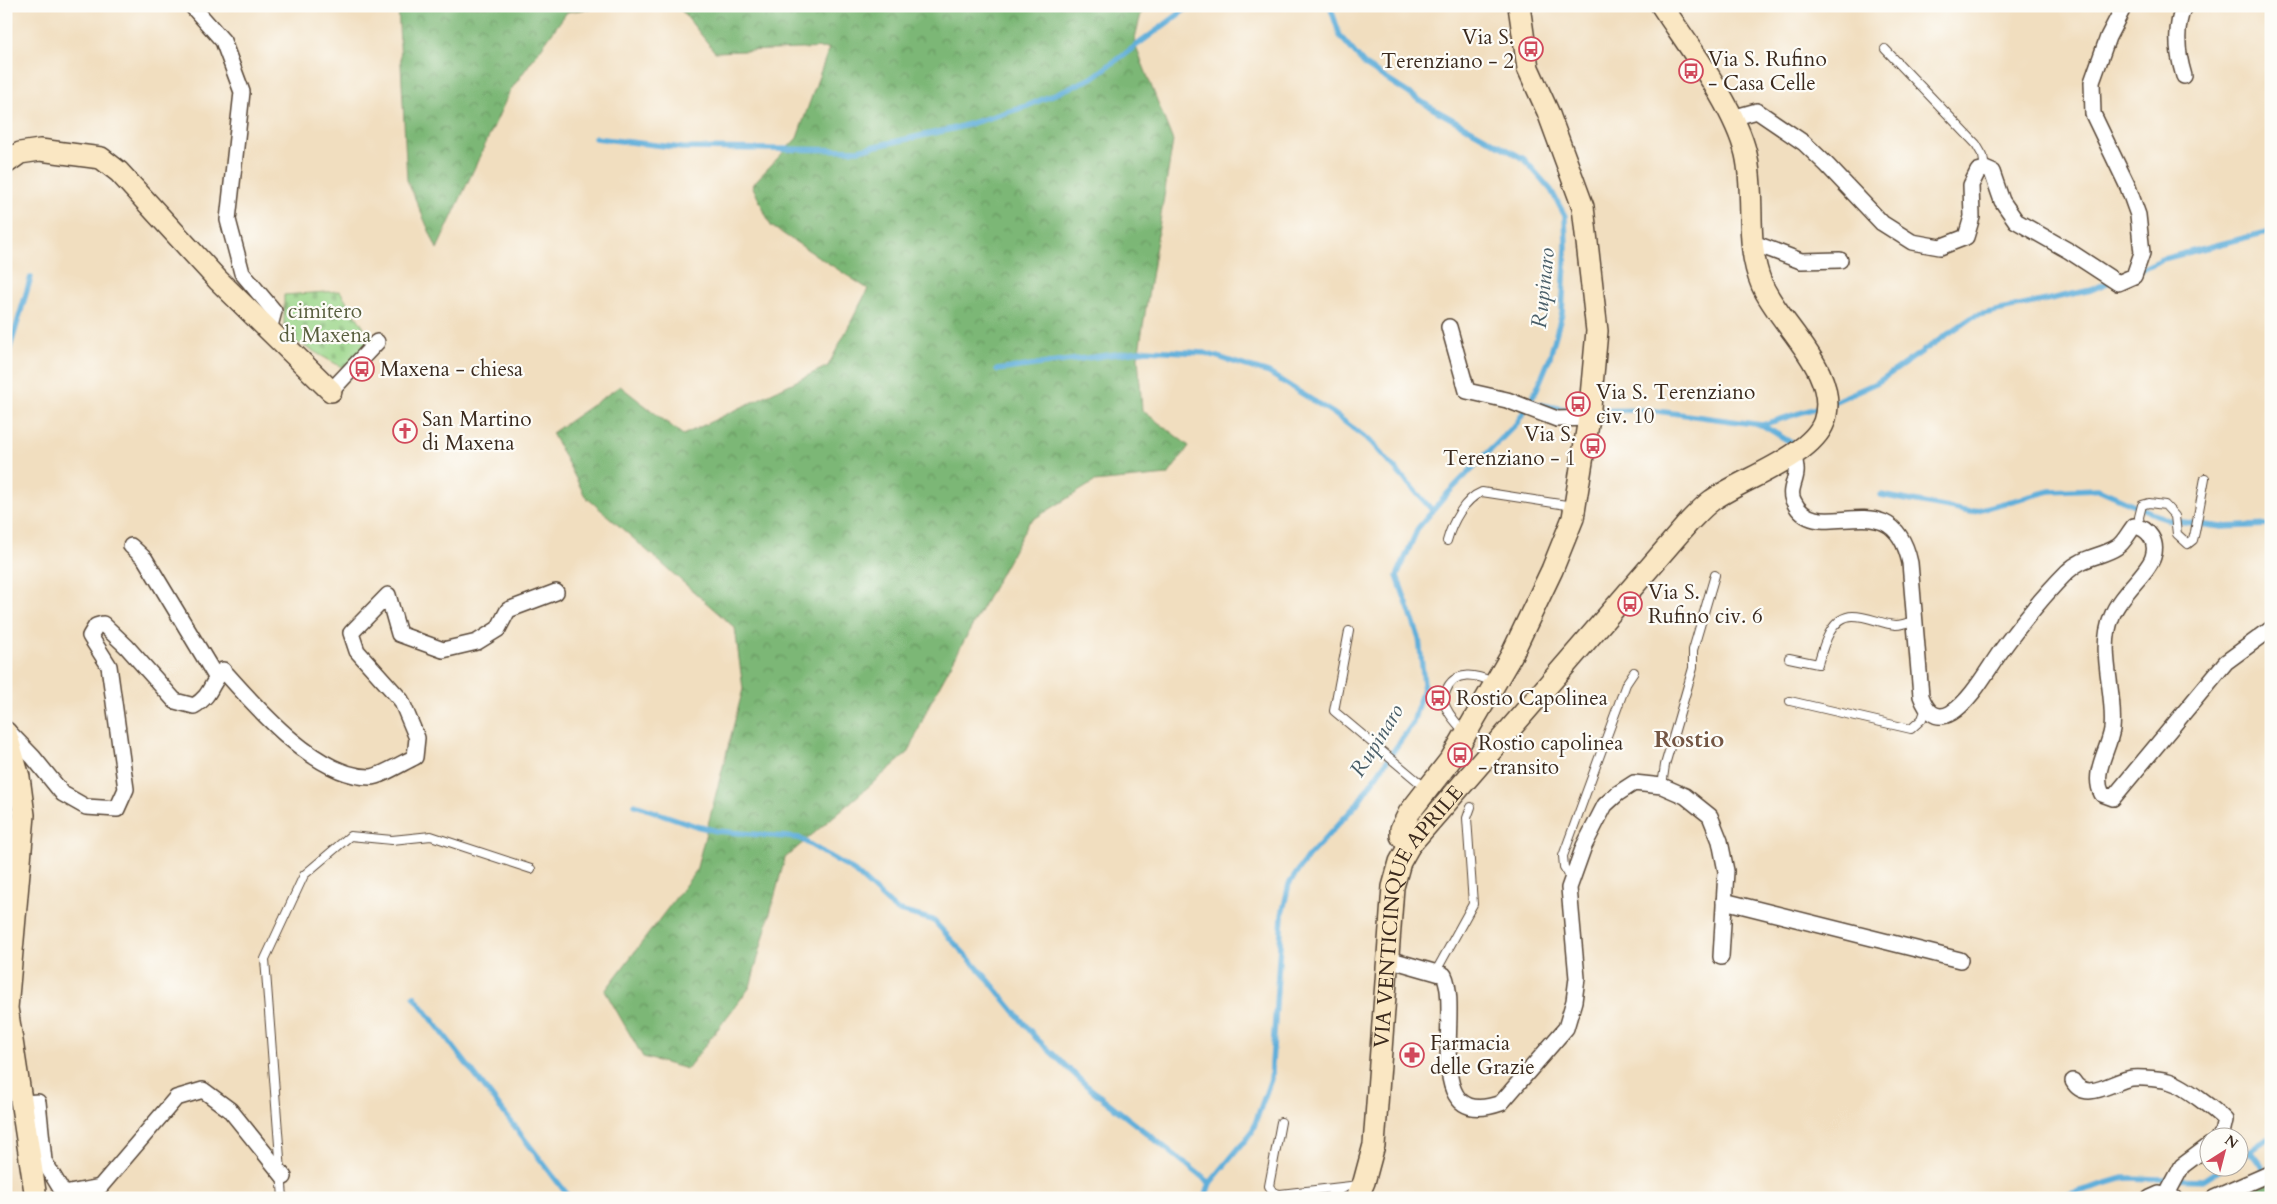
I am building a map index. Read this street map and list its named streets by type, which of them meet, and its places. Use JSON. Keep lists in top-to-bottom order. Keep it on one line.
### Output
{"streets":{"street":["VIA VENTICINQUE APRILE"]},"districts":["Rostio"],"water":["Rupinaro"],"parks":["cimitero di Maxena"],"places":{"bus stop":["Via S. Terenziano - 2","Via S. Rufino - Casa Celle","Maxena - chiesa","Via S. Terenziano civ. 10","Via S. Terenziano - 1","Via S. Rufino civ. 6","Rostio Capolinea","Rostio capolinea - transito"],"church":["San Martino di Maxena"],"pharmacy":["Farmacia delle Grazie"]},"north":"top right"}
